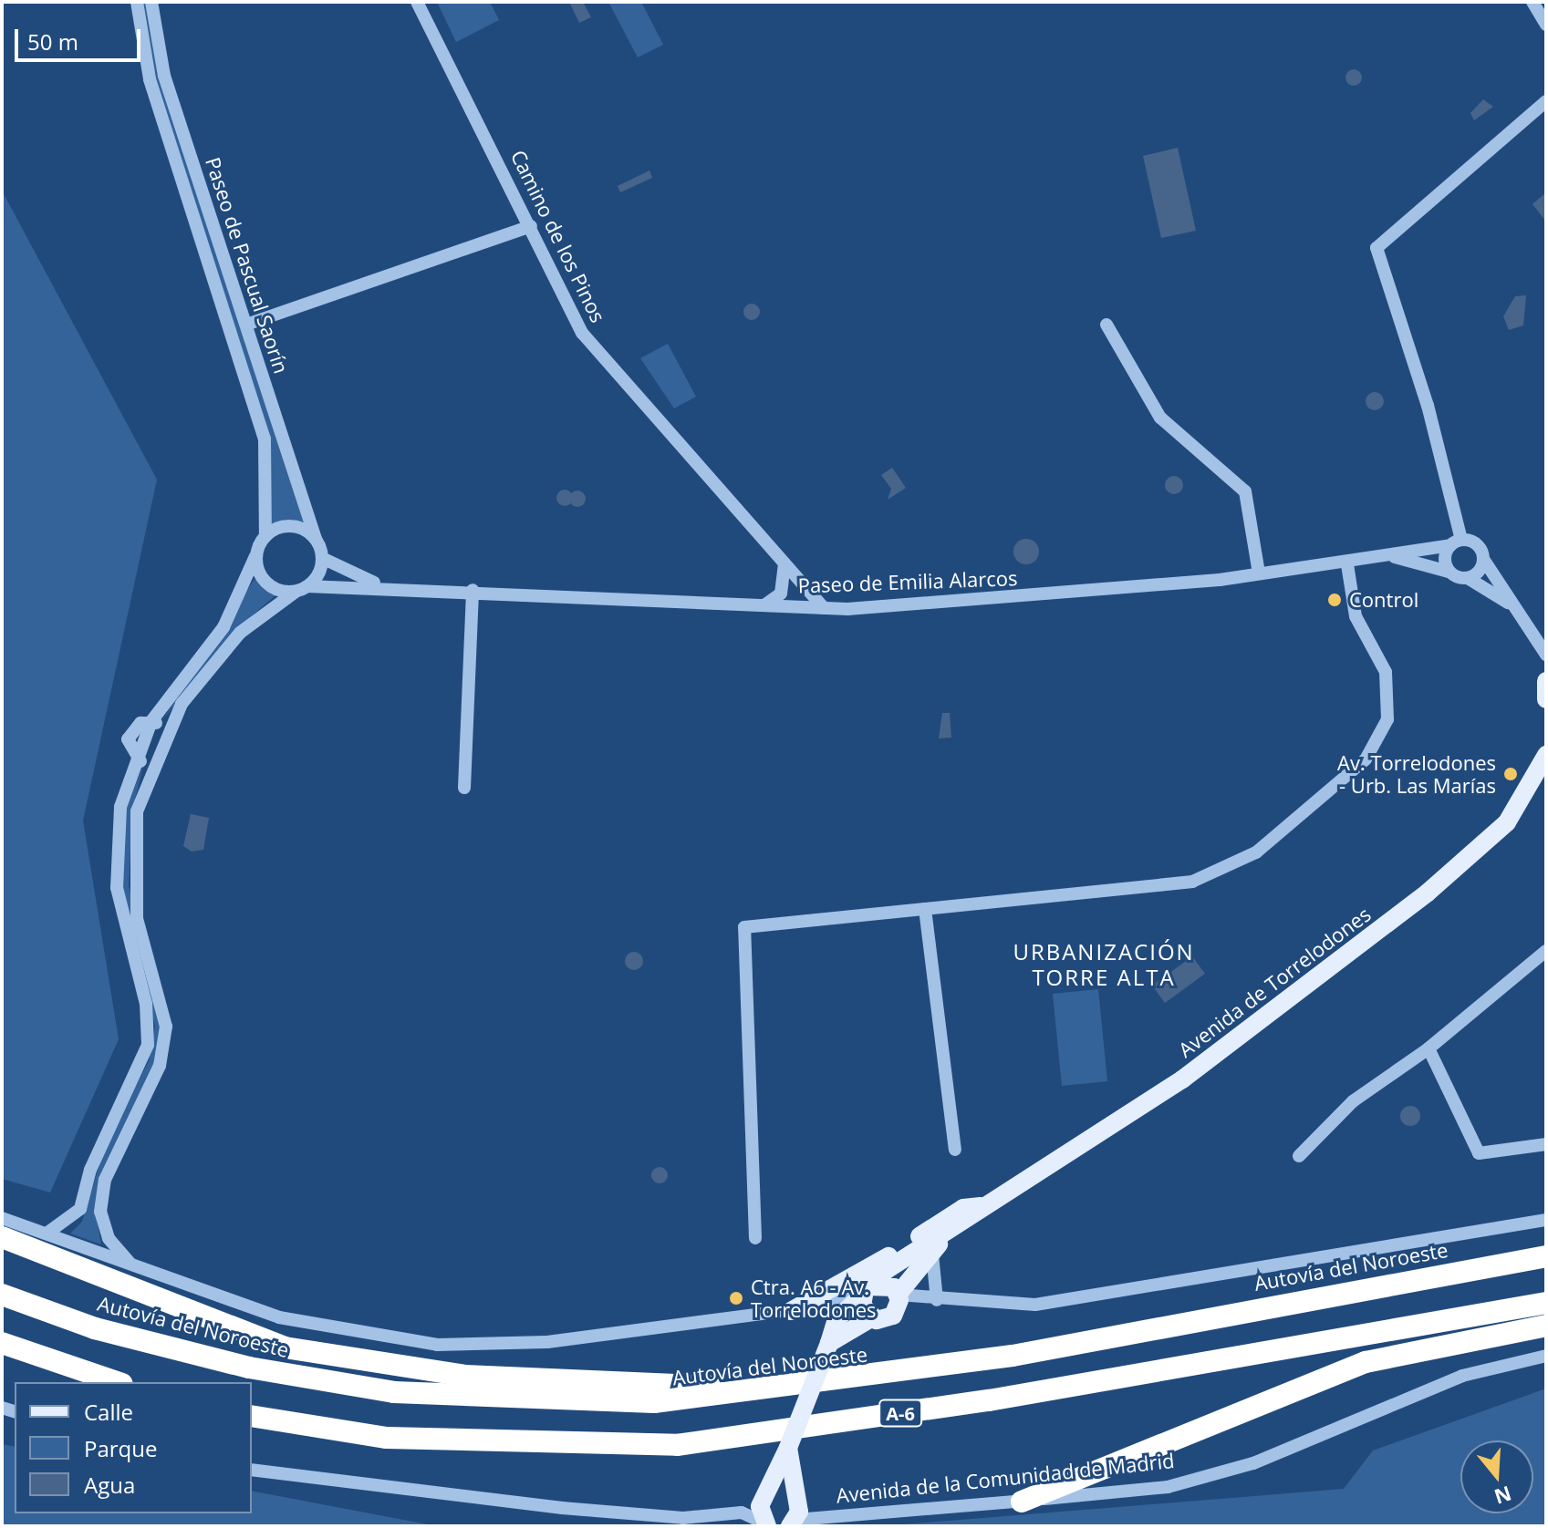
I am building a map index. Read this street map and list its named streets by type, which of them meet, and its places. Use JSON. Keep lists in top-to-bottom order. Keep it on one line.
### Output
{"streets":{"highway":["Autovía del Noroeste","A-6"],"main road":["Avenida de Torrelodones","Avenida de la Comunidad de Madrid"],"street":["Camino de los Pinos","Paseo de Pascual Saorín","Paseo de Emilia Alarcos"]},"crossings":[["Camino de los Pinos","Paseo de Emilia Alarcos"],["Paseo de Pascual Saorín","Paseo de Emilia Alarcos"],["Avenida de Torrelodones","Avenida de la Comunidad de Madrid"]],"districts":["URBANIZACIÓN TORRE ALTA"],"places":["Control","Av. Torrelodones - Urb. Las Marías","Ctra. A6 - Av. Torrelodones"],"legend":["Calle","Parque","Agua"],"scale_bar":"50 m","north":"bottom"}
